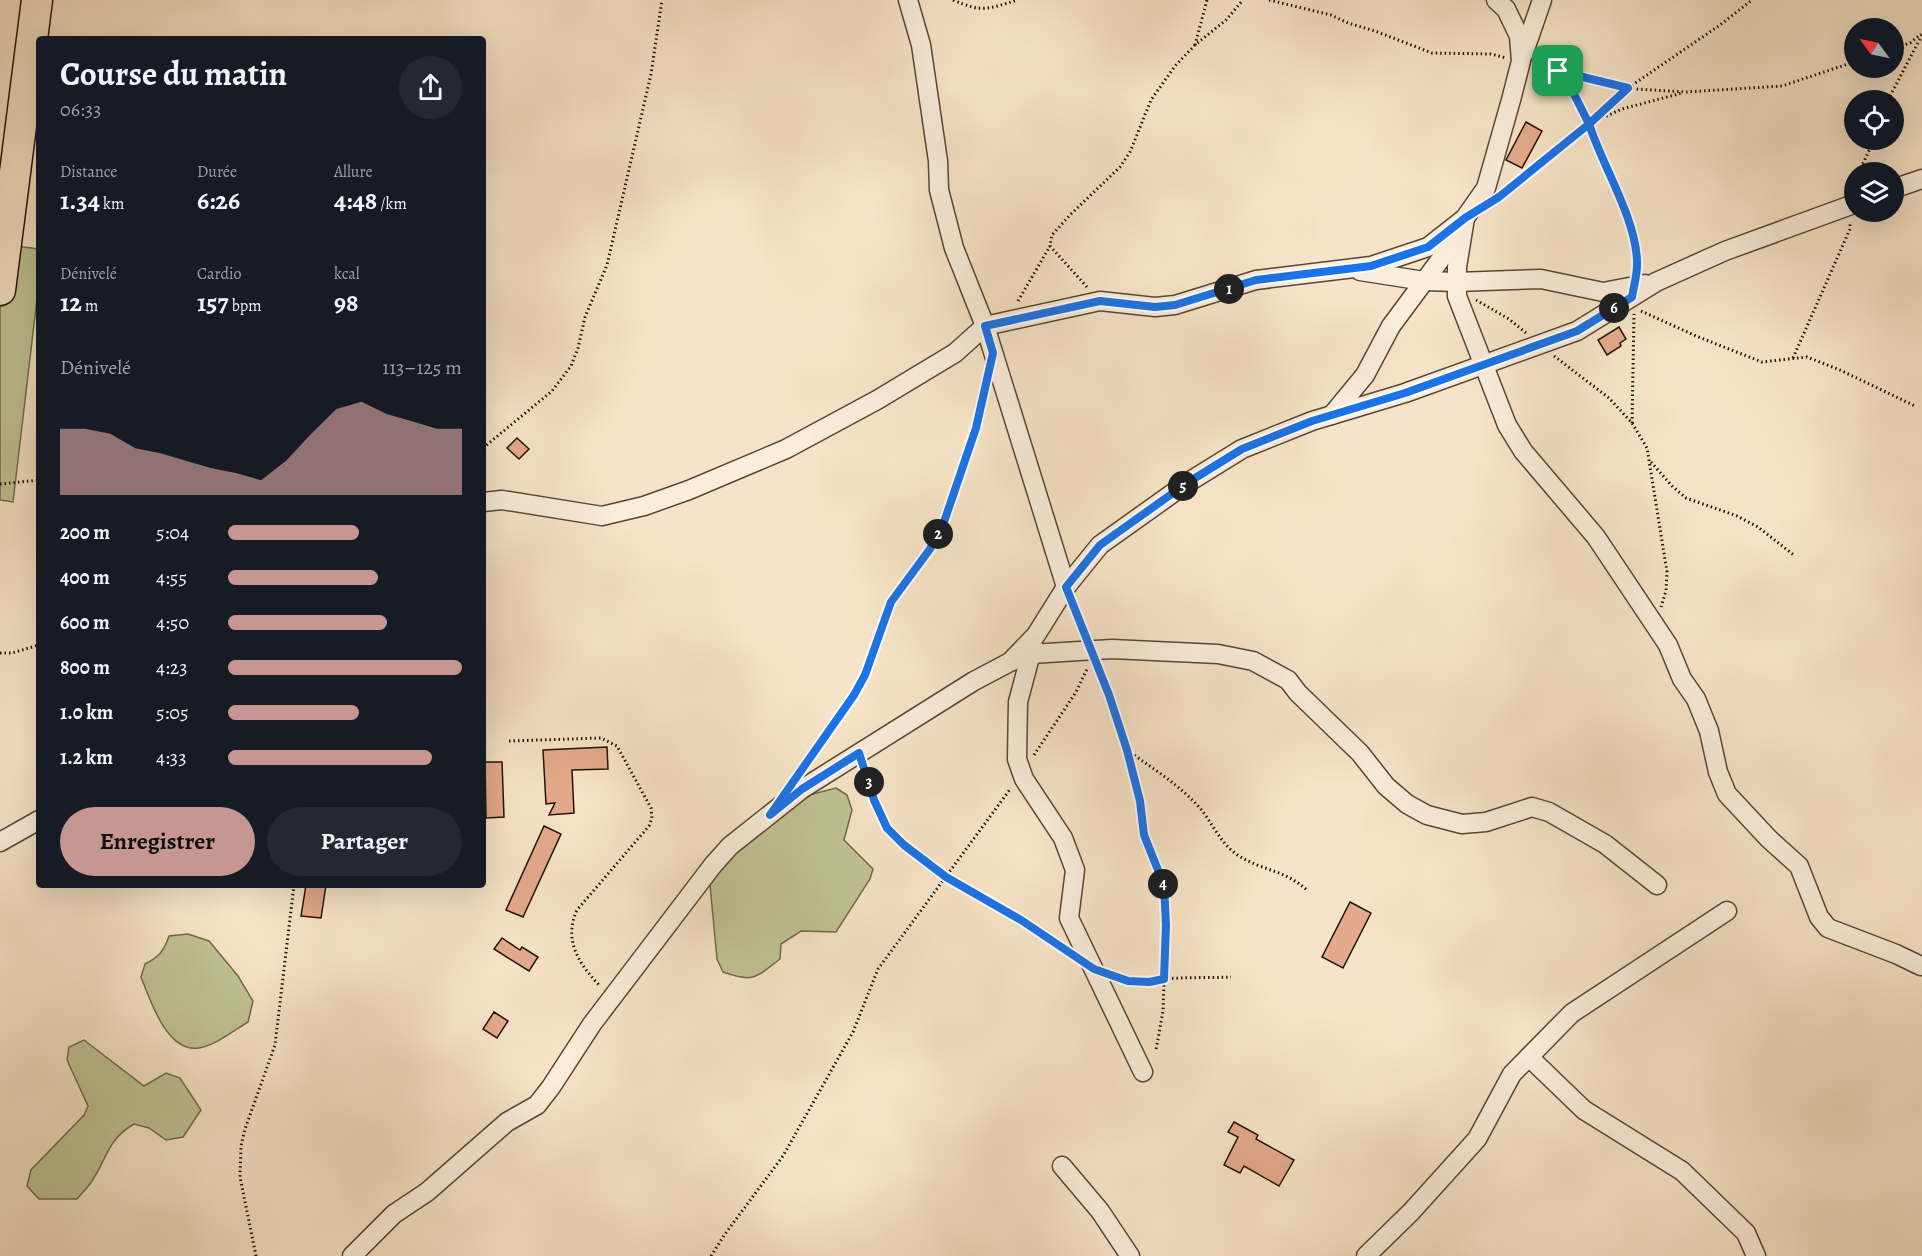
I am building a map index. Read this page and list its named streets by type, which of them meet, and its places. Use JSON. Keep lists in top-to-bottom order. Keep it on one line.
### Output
{"north":"top left","page":{"heading":["Course du matin","06:33"],"stats":[["Distance","1.34 km"],["Durée","6:26"],["Allure","4:48 /km"],["Dénivelé","12 m"],["Cardio","157 bpm"],["kcal","98"]],"pins":["1","6","5","2","3","4"],"chart":["Dénivelé","113–125 m"],"list":[{"name":"200 m","note":"5:04"},{"name":"400 m","note":"4:55"},{"name":"600 m","note":"4:50"},{"name":"800 m","note":"4:23"},{"name":"1.0 km","note":"5:05"},{"name":"1.2 km","note":"4:33"}],"buttons":["Enregistrer","Partager"]}}
